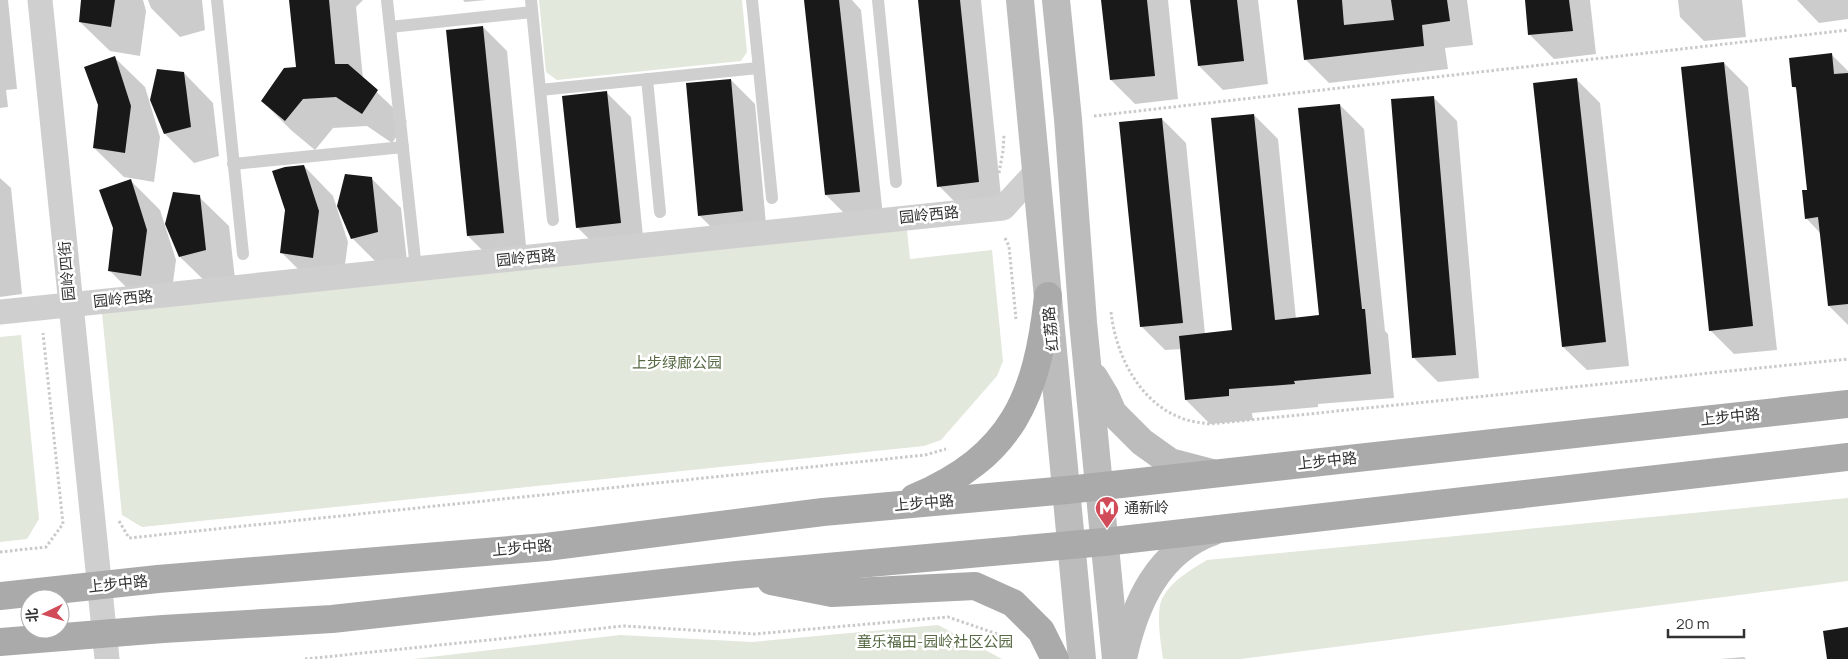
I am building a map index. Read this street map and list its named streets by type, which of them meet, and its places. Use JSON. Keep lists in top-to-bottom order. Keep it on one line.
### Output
{"streets":{"main road":["红荔路","上步中路"],"street":["园岭西路","园岭四街"]},"crossings":[["园岭西路","园岭四街"],["园岭西路","红荔路"],["园岭四街","上步中路"],["红荔路","上步中路"]],"parks":["上步绿廊公园","童乐福田-园岭社区公园"],"places":{"metro station":["通新岭"]},"scale_bar":"20 m","north":"left"}
